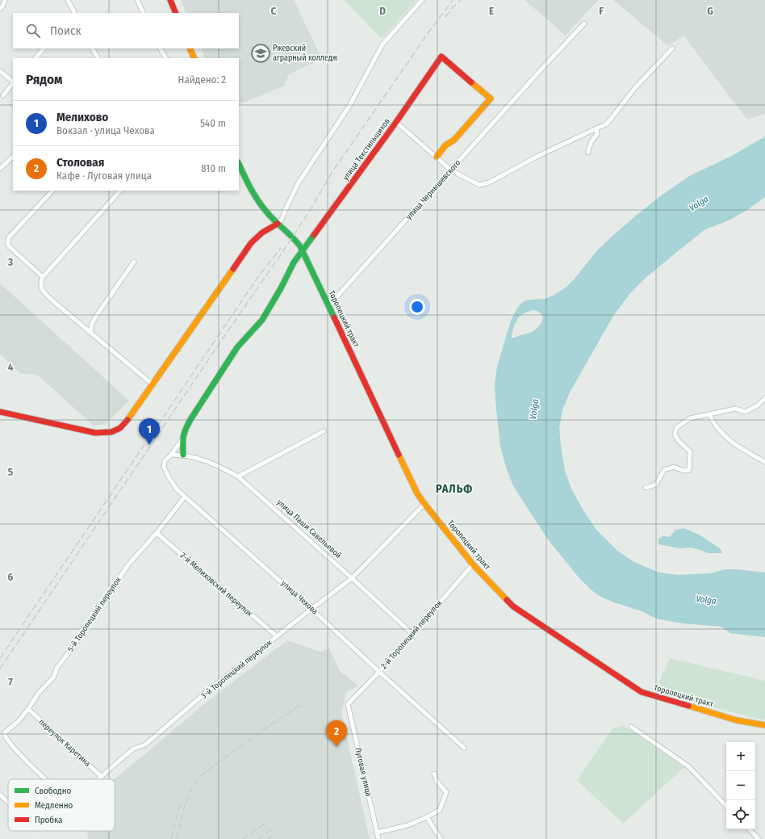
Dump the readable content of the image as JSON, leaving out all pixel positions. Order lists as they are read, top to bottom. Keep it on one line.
{"streets":{"street":["улица Текстильщиков","улица Чернышевского","Торопецкий тракт","улица Паши Савельевой","2-й Мелиховский переулок","улица Чехова","5-й Торопецкий переулок","2-й Торопецкий переулок","3-й Торопецкий переулок","переулок Каретина","Луговая улица"]},"crossings":[["улица Текстильщиков","Торопецкий тракт"],["улица Чернышевского","Торопецкий тракт"],["Торопецкий тракт","2-й Торопецкий переулок"],["Торопецкий тракт","3-й Торопецкий переулок"],["улица Паши Савельевой","улица Чехова"],["улица Паши Савельевой","2-й Торопецкий переулок"],["улица Паши Савельевой","3-й Торопецкий переулок"],["2-й Мелиховский переулок","5-й Торопецкий переулок"],["2-й Мелиховский переулок","3-й Торопецкий переулок"],["улица Чехова","5-й Торопецкий переулок"],["улица Чехова","2-й Торопецкий переулок"],["улица Чехова","3-й Торопецкий переулок"],["5-й Торопецкий переулок","переулок Каретина"],["2-й Торопецкий переулок","Луговая улица"],["3-й Торопецкий переулок","переулок Каретина"]],"districts":["РАЛЬФ"],"water":["Volga"],"places":{"school or university":["Ржевский аграрный колледж"]},"legend":["Свободно","Медленно","Пробка"],"page":{"search":"Поиск","heading":["Рядом","Найдено: 2"],"list":[{"mark":"1","name":"Мелихово","note":"Вокзал · улица Чехова","value":"540 m"},{"mark":"2","name":"Столовая","note":"Кафе · Луговая улица","value":"810 m"}],"pins":["1","2"],"map_buttons":["+","−"]},"grid":{"columns":["C","D","E","F","G"],"rows":["3","4","5","6","7"]}}
